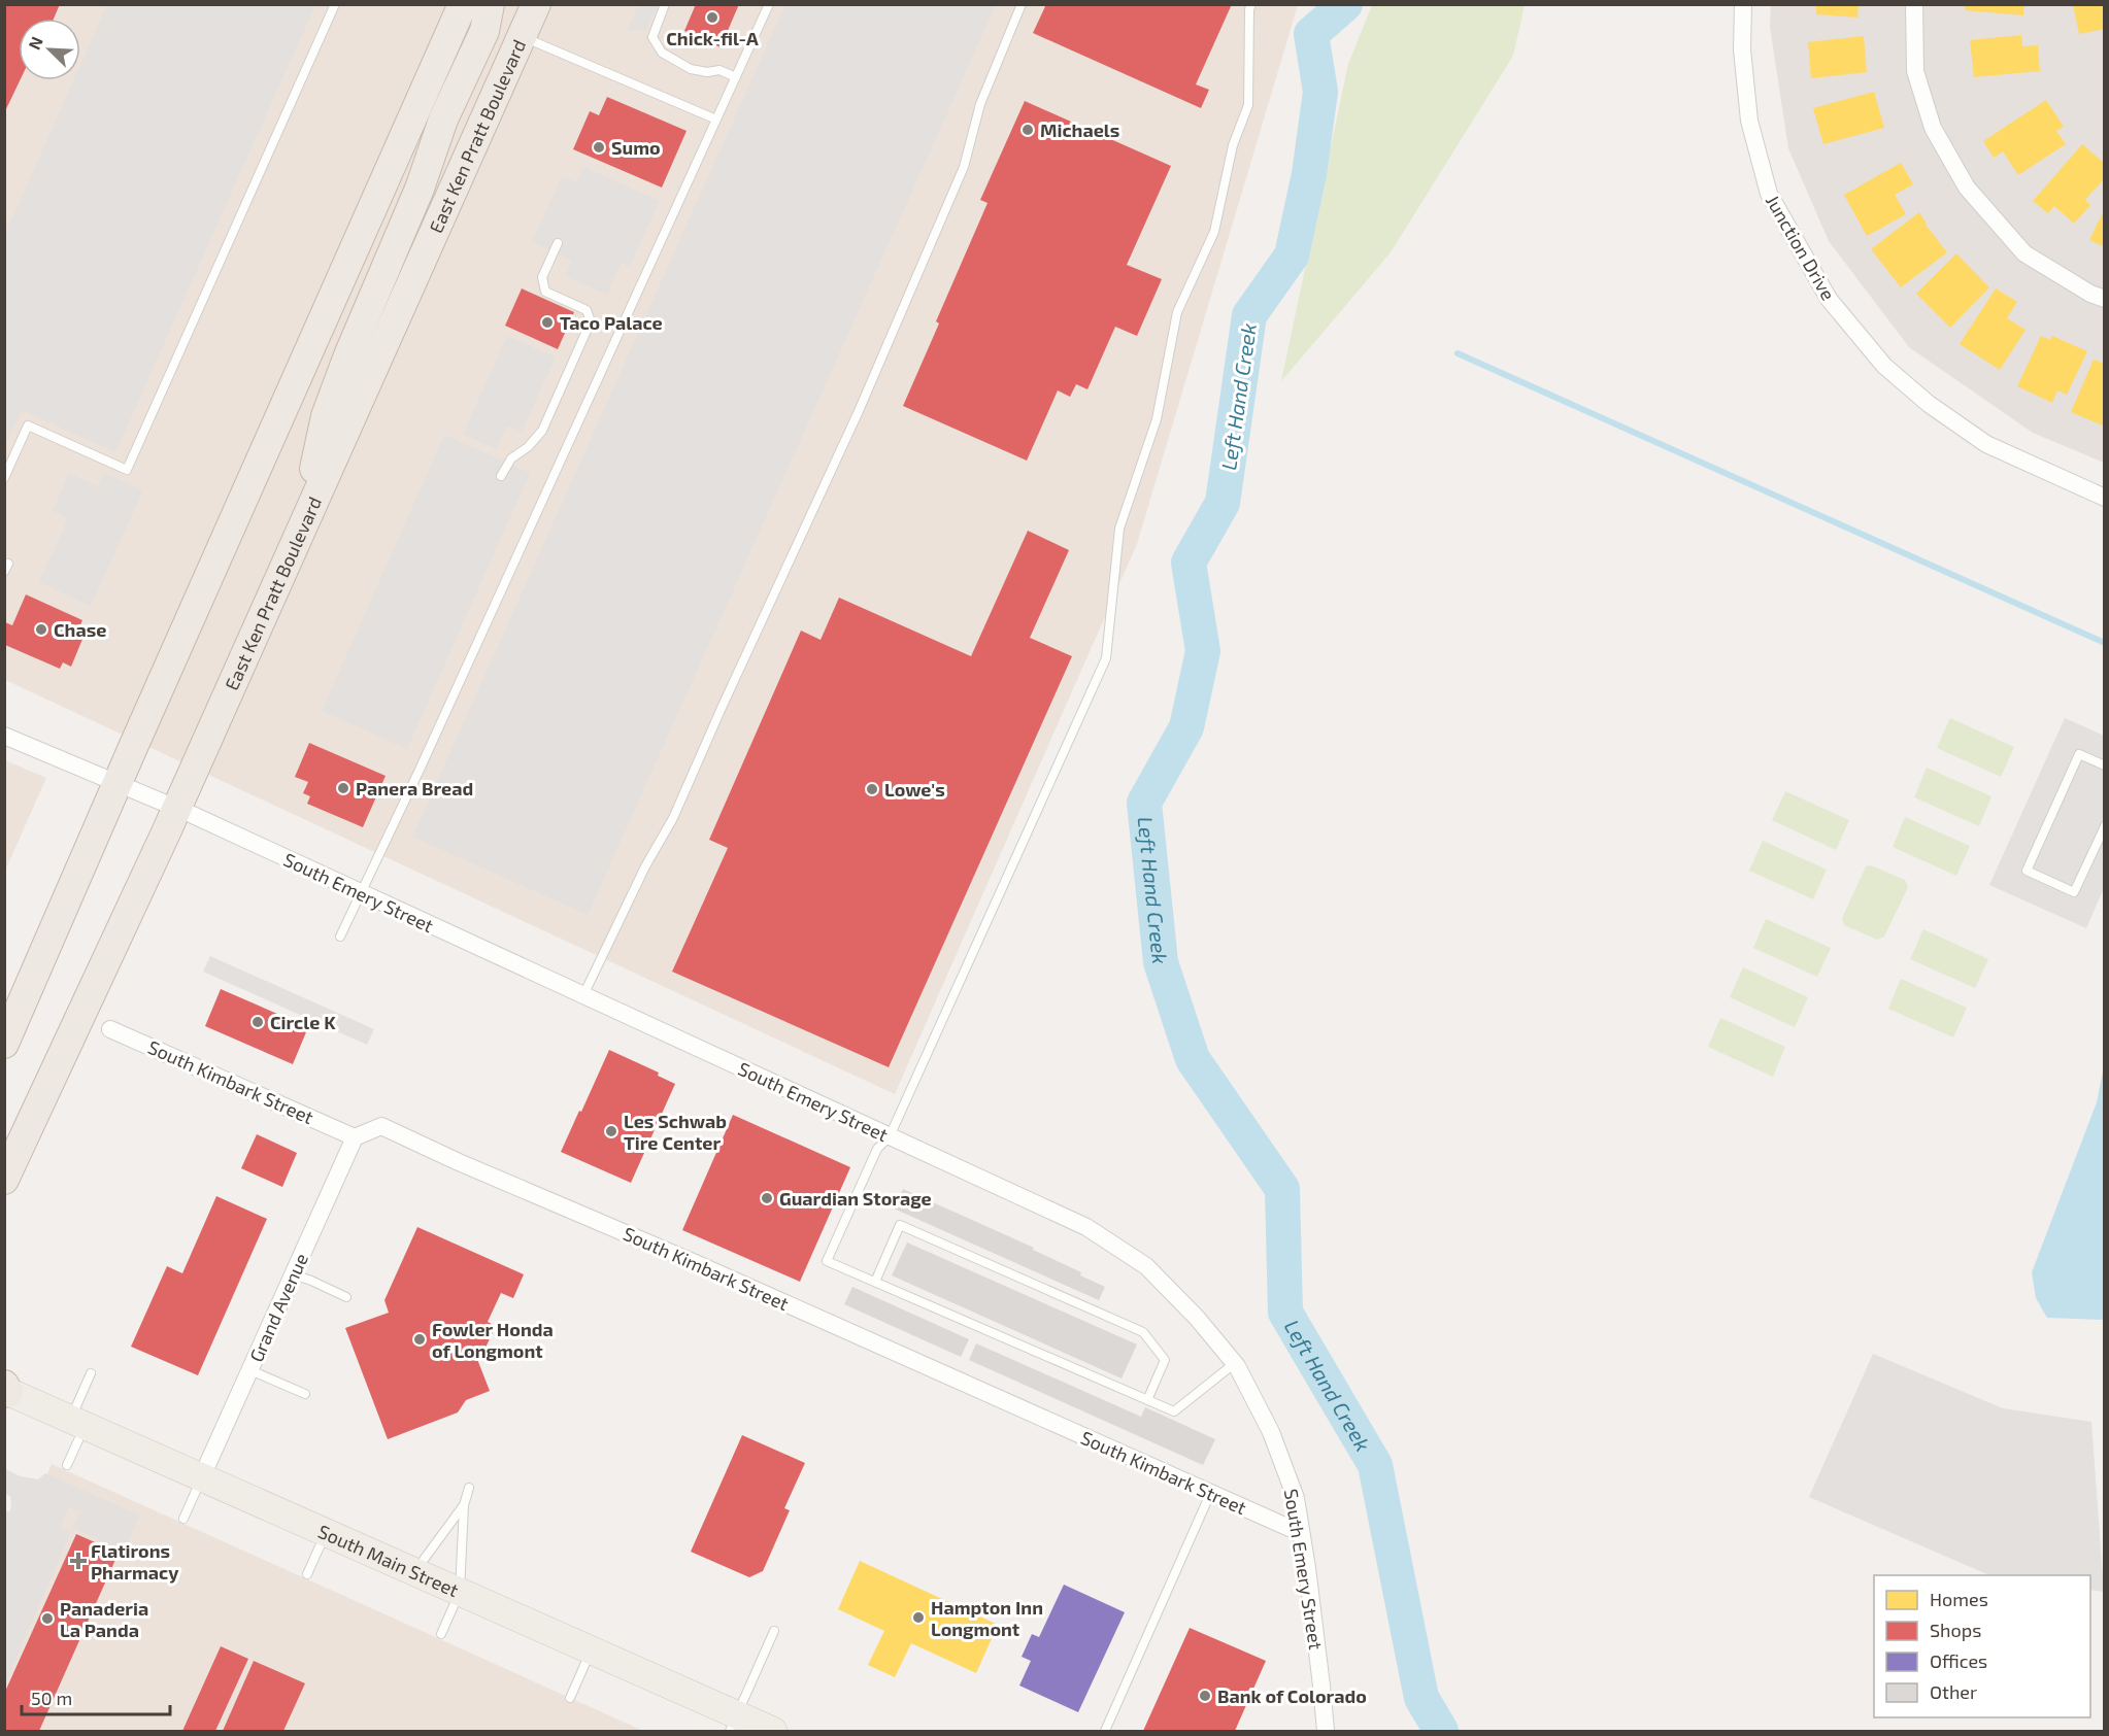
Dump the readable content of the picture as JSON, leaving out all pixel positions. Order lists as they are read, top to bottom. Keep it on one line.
{"streets":{"highway":["East Ken Pratt Boulevard"],"main road":["South Main Street"],"street":["Junction Drive","South Emery Street","South Kimbark Street","Grand Avenue"]},"crossings":[["East Ken Pratt Boulevard","South Emery Street"],["South Emery Street","South Kimbark Street"],["South Kimbark Street","Grand Avenue"],["Grand Avenue","South Main Street"]],"water":["Left Hand Creek"],"places":{"other":["Chick-fil-A","Michaels","Sumo","Taco Palace","Chase","Panera Bread","Lowe's","Circle K","Les Schwab Tire Center","Guardian Storage","Fowler Honda of Longmont","Hampton Inn Longmont","Panaderia La Panda","Bank of Colorado"],"health":["Flatirons Pharmacy"]},"legend":["Homes","Shops","Offices","Other"],"scale_bar":"50 m","north":"top left"}
